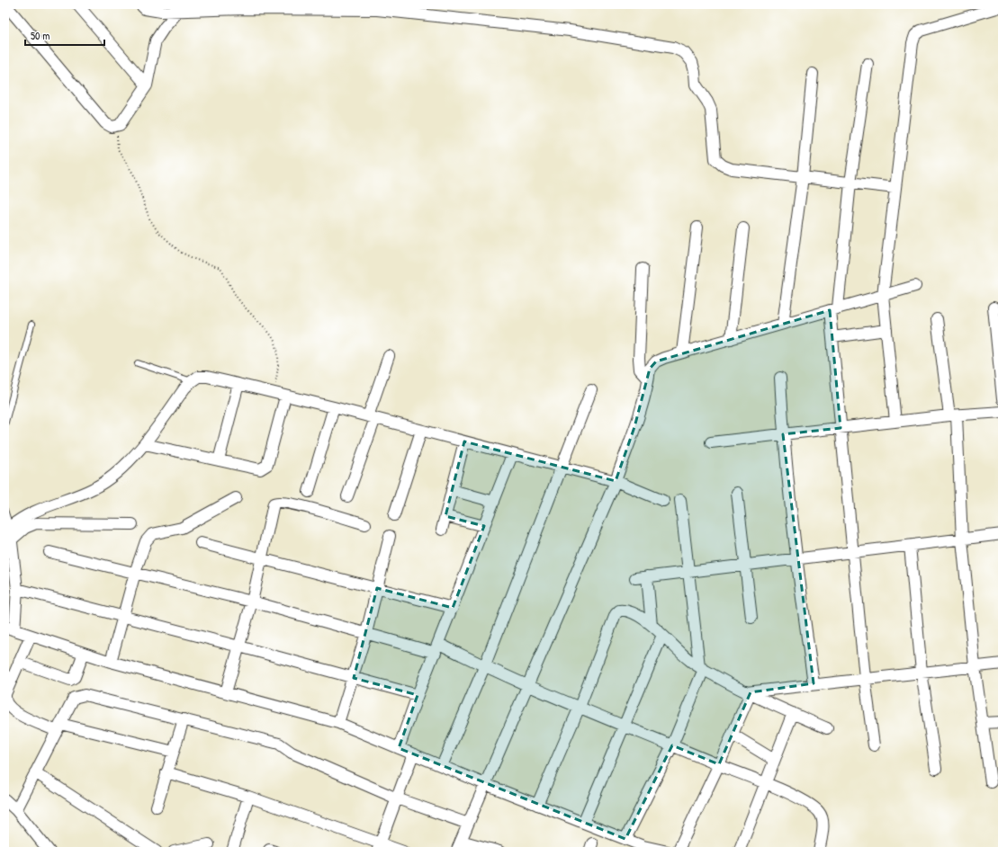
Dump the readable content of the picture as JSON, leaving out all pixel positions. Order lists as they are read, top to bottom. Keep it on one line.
{"scale_bar":"50 m"}
